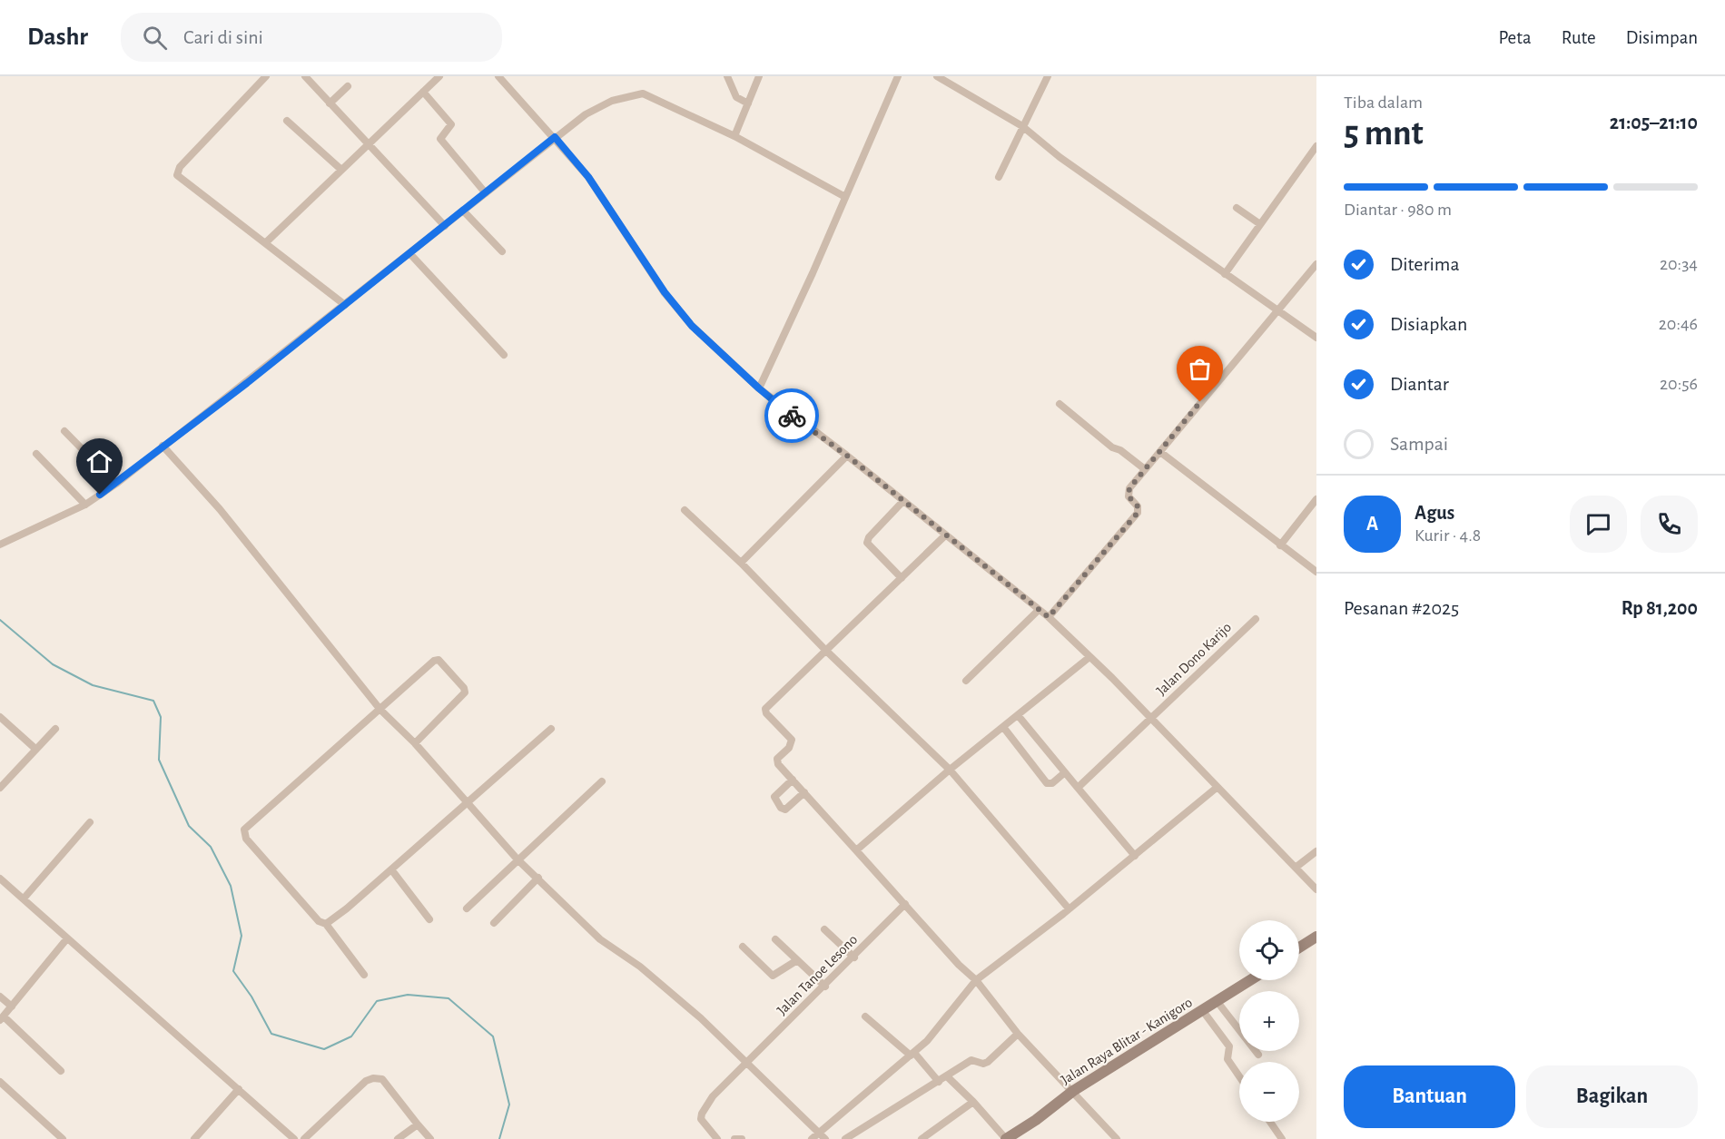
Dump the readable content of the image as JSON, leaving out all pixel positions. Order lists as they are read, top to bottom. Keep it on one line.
{"streets":{"main road":["Jalan Raya Blitar - Kanigoro"],"street":["Jalan Dono Karijo","Jalan Tanoe Lesono"]},"page":{"header":"Dashr","search":"Cari di sini","nav":["Peta","Rute","Disimpan"],"heading":["5 mnt","Tiba dalam","21:05–21:10"],"panel":["Agus","Kurir · 4.8","Pesanan #2025","Rp 81,200"],"bar":"Diantar · 980 m","list":[["Diterima","20:34"],["Disiapkan","20:46"],["Diantar","20:56"],"Sampai"],"round":"A","map_buttons":["+","−"],"buttons":["Bantuan","Bagikan"]}}
